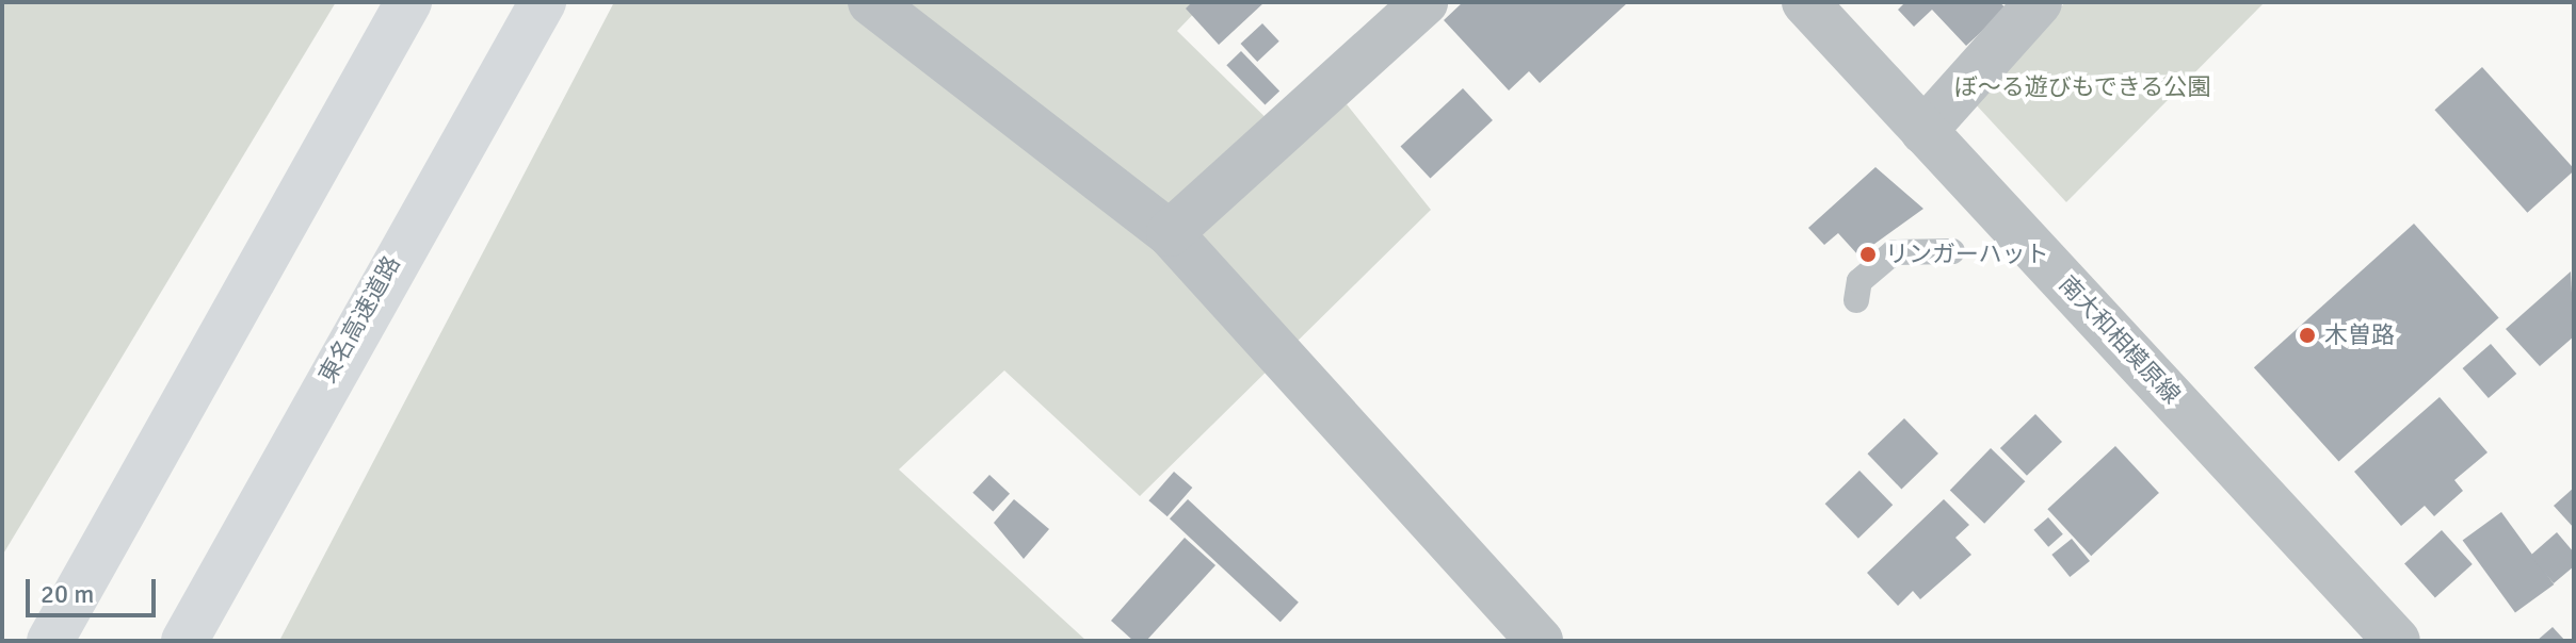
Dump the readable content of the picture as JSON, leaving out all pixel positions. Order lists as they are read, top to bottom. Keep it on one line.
{"streets":{"highway":["東名高速道路"],"street":["南大和相模原線"]},"parks":["ぼ～る遊びもできる公園"],"places":["リンガーハット","木曽路"],"scale_bar":"20 m"}
